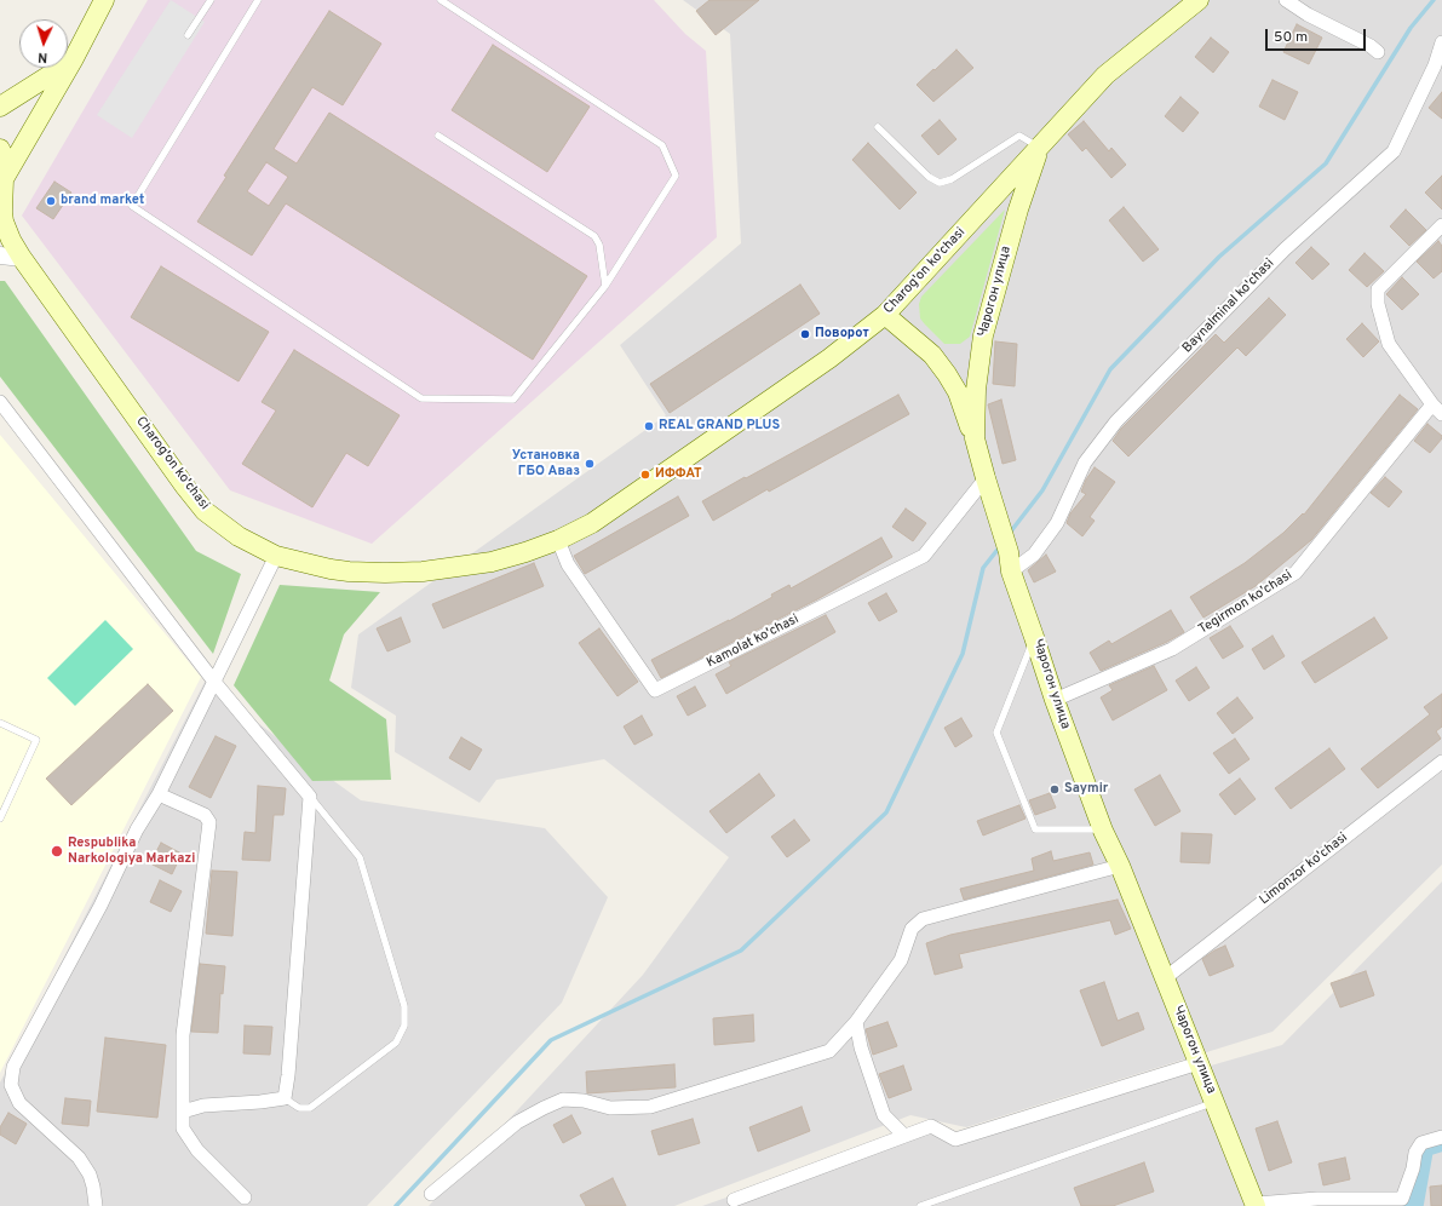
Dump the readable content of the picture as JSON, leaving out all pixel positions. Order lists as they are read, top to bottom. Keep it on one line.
{"streets":{"main road":["Charog'on ko'chasi","Чарогон улица"],"street":["Baynalminal ko'chasi","Tegirmon ko'chasi","Kamolat ko'chasi","Limonzor ko'chasi"]},"crossings":[["Charog'on ko'chasi","Чарогон улица"],["Charog'on ko'chasi","Kamolat ko'chasi"],["Чарогон улица","Baynalminal ko'chasi"],["Чарогон улица","Tegirmon ko'chasi"],["Чарогон улица","Kamolat ko'chasi"],["Чарогон улица","Limonzor ko'chasi"]],"places":["brand market","Поворот","REAL GRAND PLUS","Установка ГБО Аваз","ИФФАТ","Saymir","Respublika Narkologiya Markazi"],"scale_bar":"50 m","north":"bottom"}
